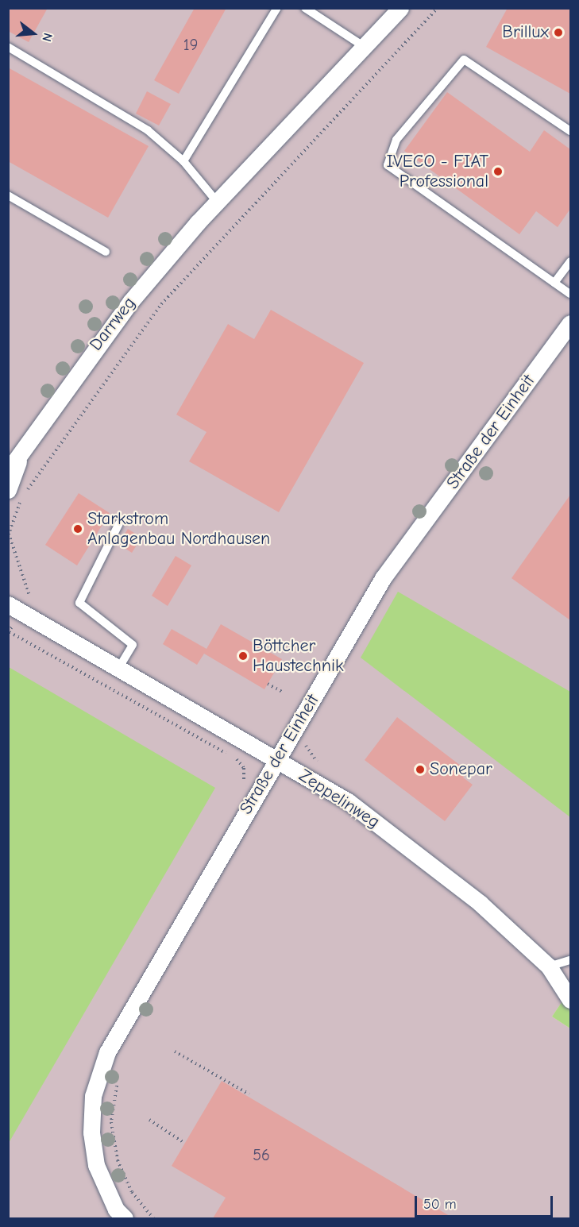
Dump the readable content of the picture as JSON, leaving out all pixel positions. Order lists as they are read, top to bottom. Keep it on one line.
{"streets":{"street":["Darrweg","Straße der Einheit","Zeppelinweg"]},"crossings":[["Straße der Einheit","Zeppelinweg"]],"places":["Brillux","IVECO - FIAT Professional","Starkstrom Anlagenbau Nordhausen","Böttcher Haustechnik","Sonepar"],"house_numbers":["19","56"],"scale_bar":"50 m","north":"right"}
